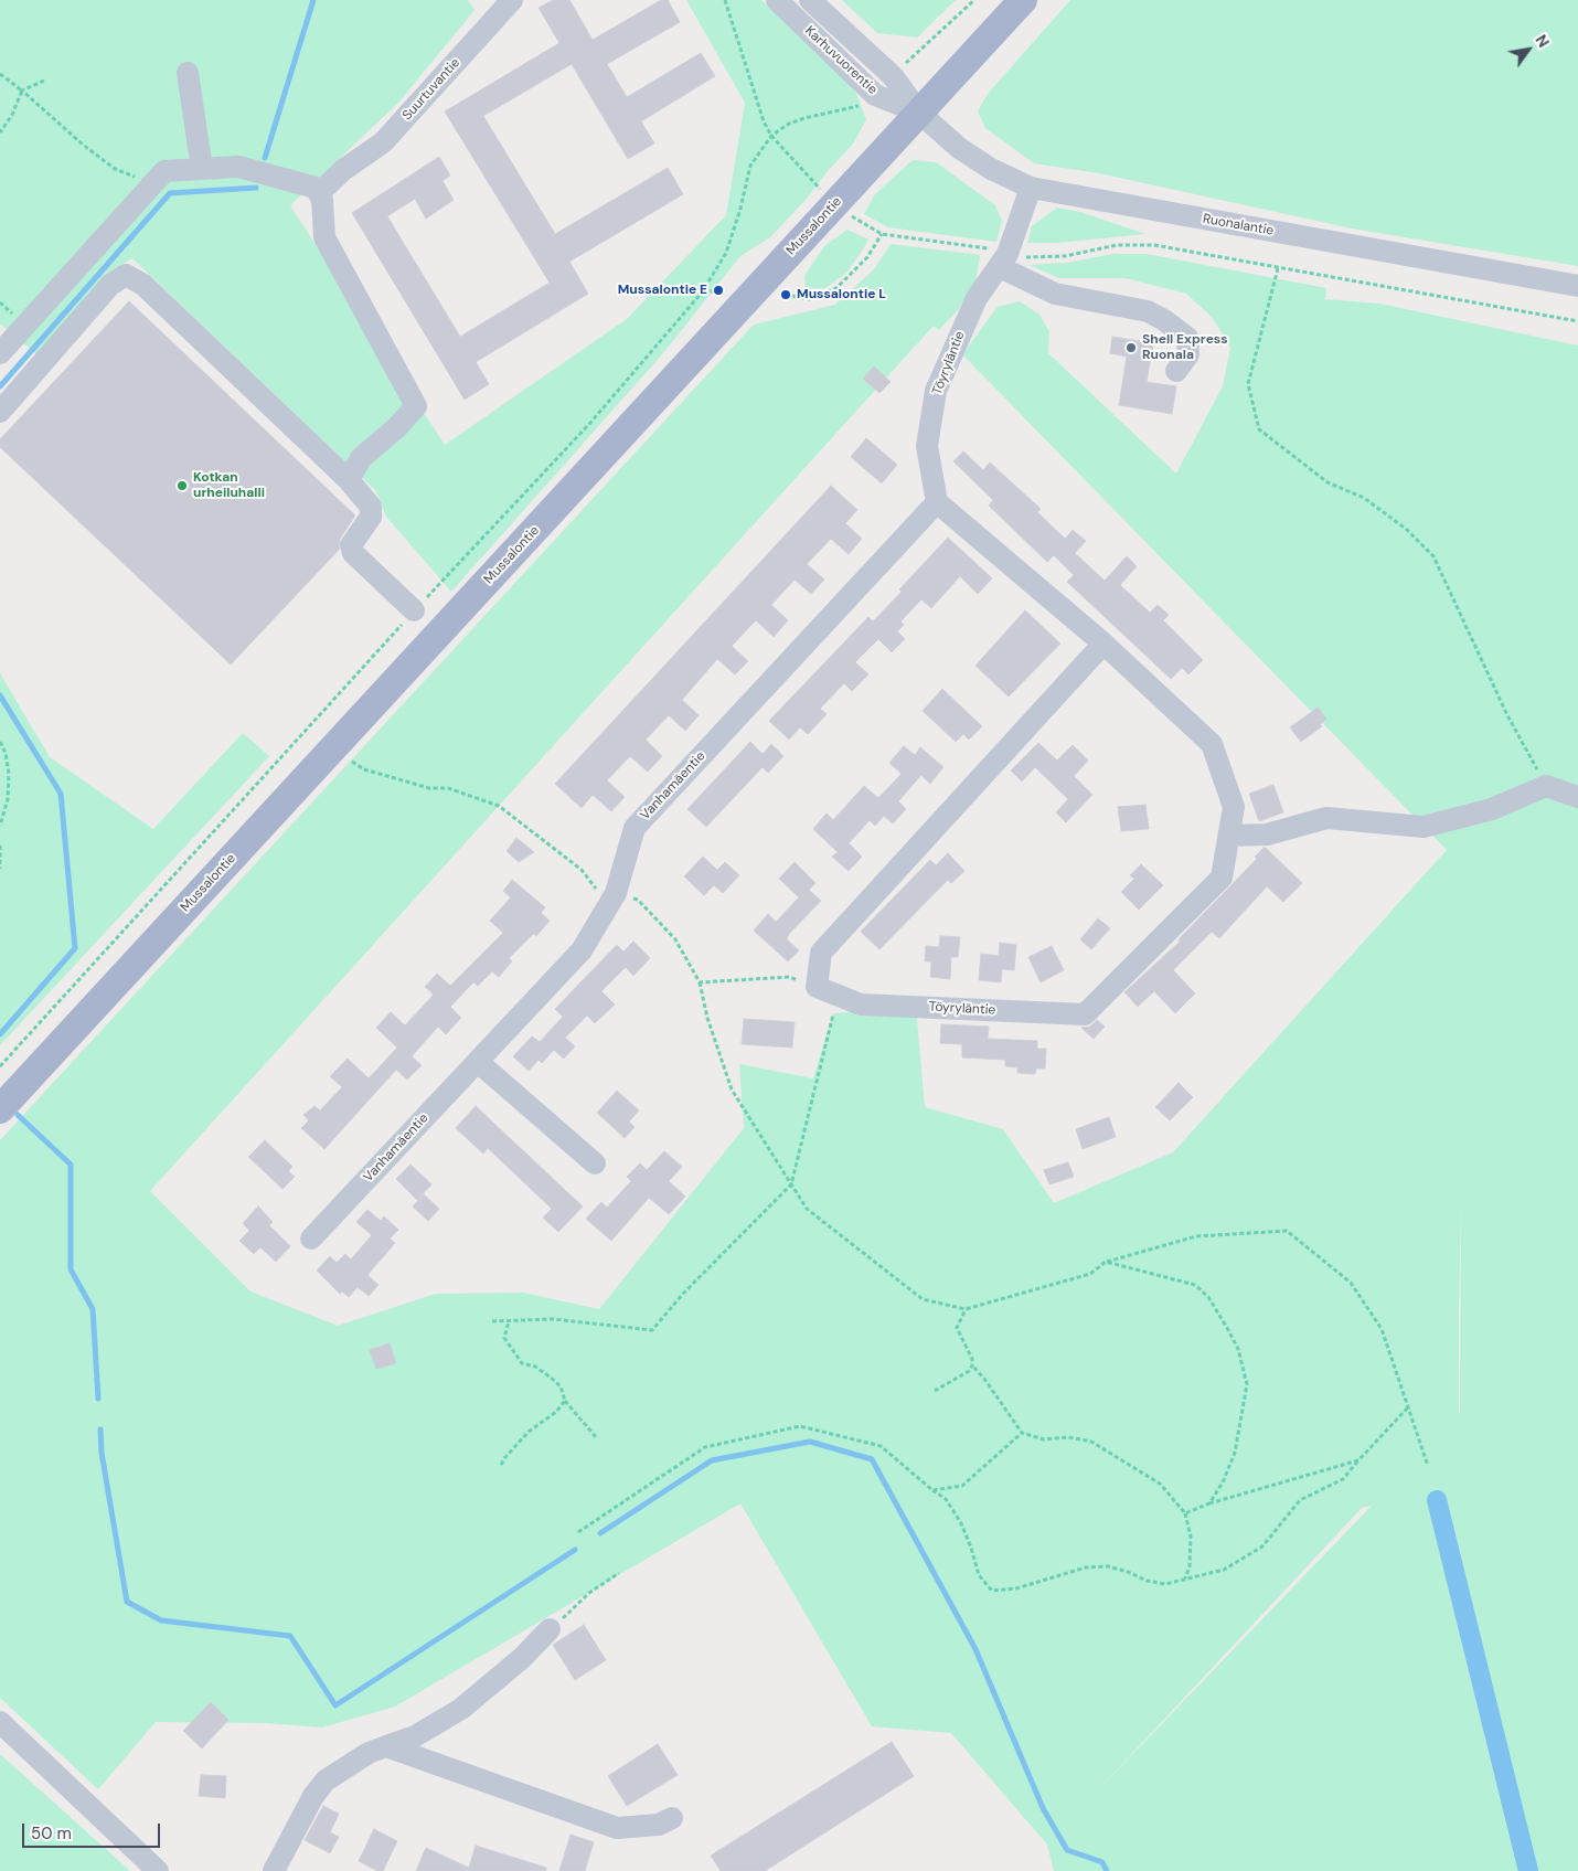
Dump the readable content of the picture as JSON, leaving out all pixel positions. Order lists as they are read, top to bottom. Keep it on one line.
{"streets":{"main road":["Mussalontie"],"street":["Karhuvuorentie","Suurtuvantie","Ruonalantie","Töyryläntie","Vanhamäentie"]},"crossings":[["Karhuvuorentie","Ruonalantie"],["Karhuvuorentie","Mussalontie"],["Ruonalantie","Mussalontie"],["Ruonalantie","Töyryläntie"],["Töyryläntie","Vanhamäentie"]],"places":["Mussalontie E","Mussalontie L","Shell Express Ruonala","Kotkan urheiluhalli"],"scale_bar":"50 m","north":"top right"}
